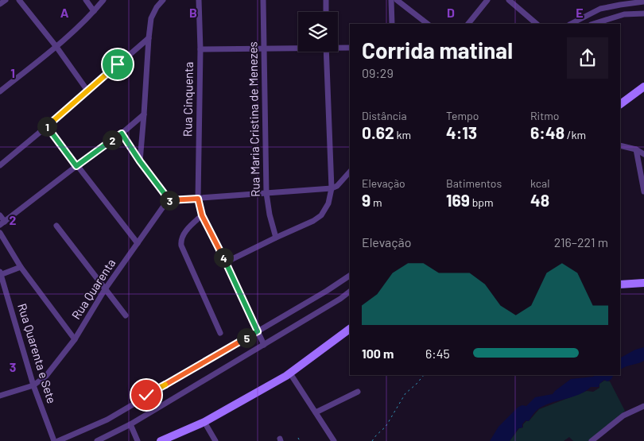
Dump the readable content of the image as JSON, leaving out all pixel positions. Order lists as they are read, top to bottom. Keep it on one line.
{"streets":{"street":["Rua Cinquenta","Rua Maria Cristina de Menezes","Rua Quarenta","Rua Quarenta e Sete"]},"crossings":[["Rua Quarenta","Rua Quarenta e Sete"]],"page":{"heading":["Corrida matinal","09:29"],"stats":[["Distância","0.62 km"],["Tempo","4:13"],["Ritmo","6:48 /km"],["Elevação","9 m"],["Batimentos","169 bpm"],["kcal","48"]],"pins":["1","2","3","4","5"],"chart":["Elevação","216–221 m"],"list":[{"name":"100 m","note":"6:45"}]},"grid":{"columns":["A","B","D","E"],"rows":["1","2","3"]}}
